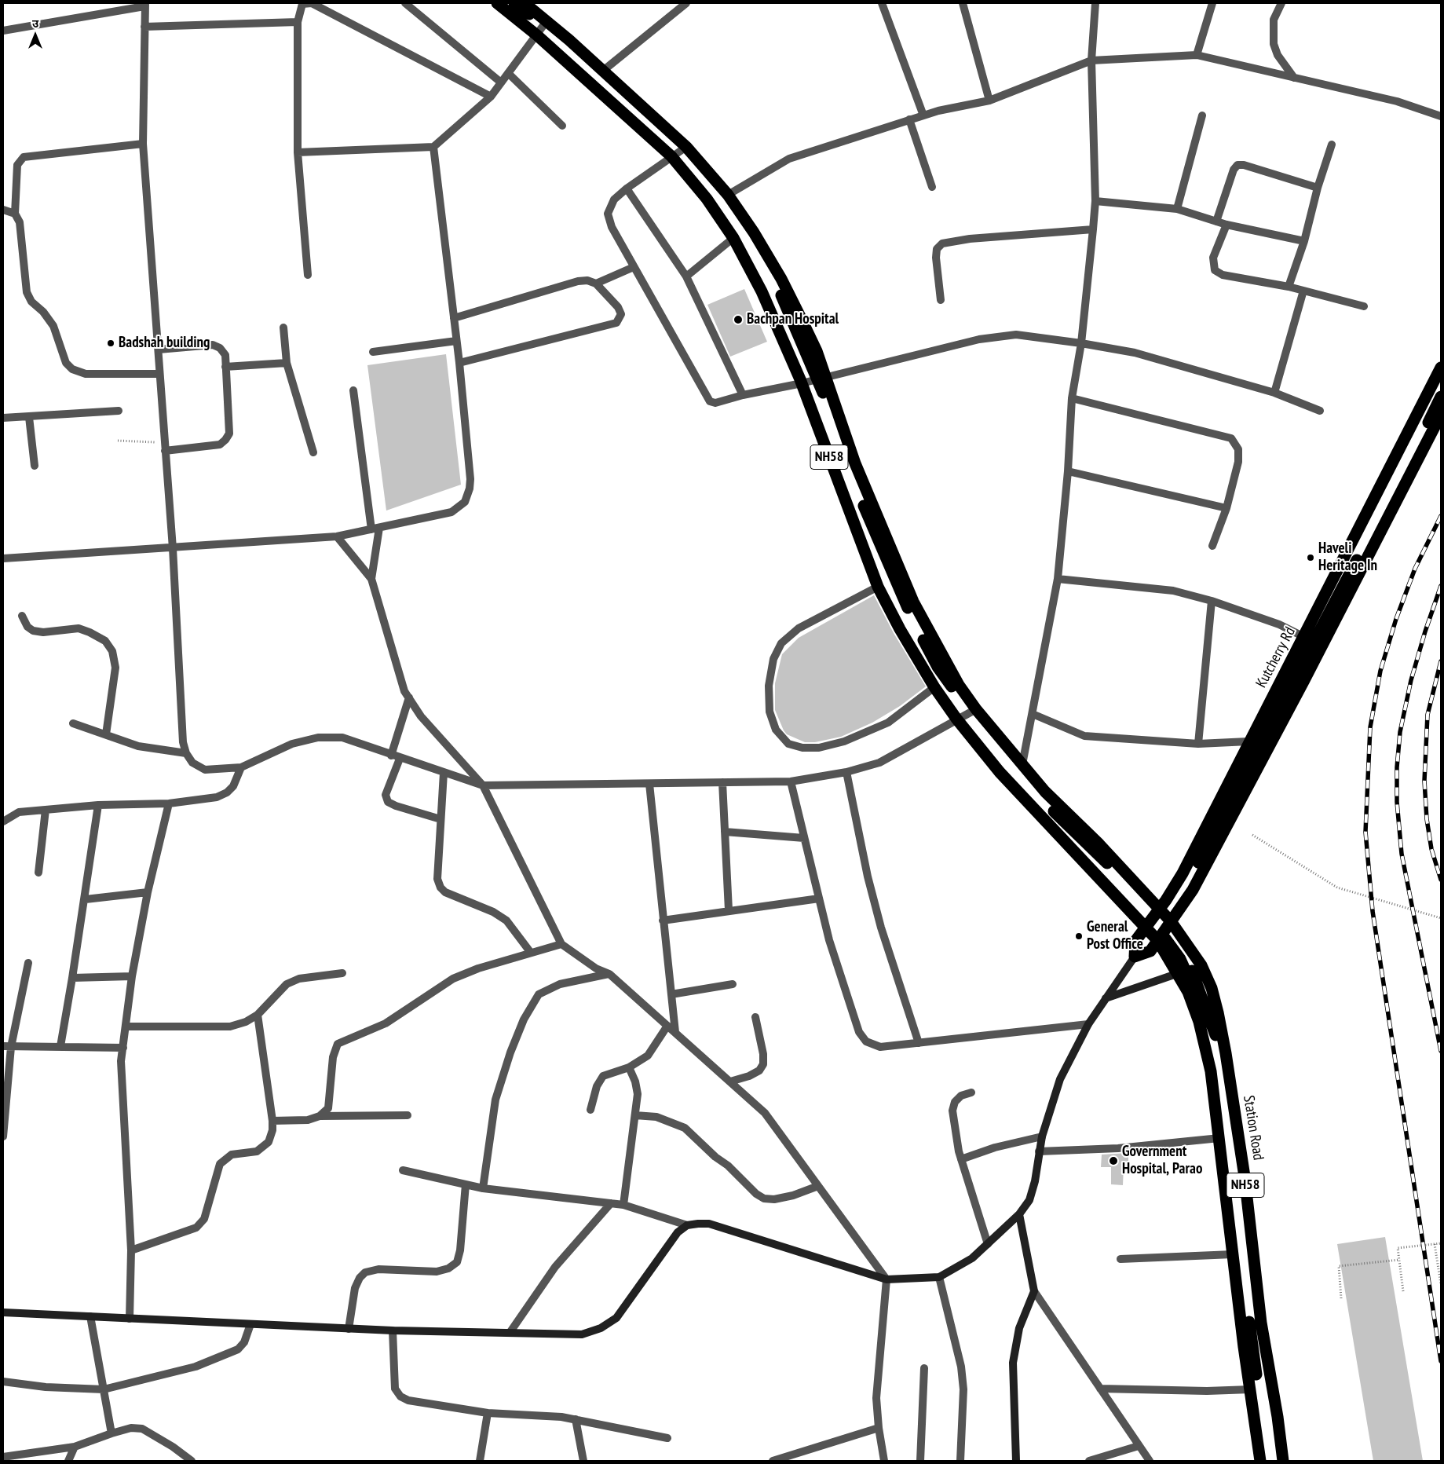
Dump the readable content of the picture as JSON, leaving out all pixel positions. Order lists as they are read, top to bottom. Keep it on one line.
{"streets":{"highway":["NH58","Kutcherry Rd","Station Road"]},"crossings":[["NH58","Kutcherry Rd"],["NH58","Station Road"],["Kutcherry Rd","Station Road"]],"places":["Bachpan Hospital","Badshah building","Haveli Heritage In","General Post Office","Government Hospital, Parao"],"north":"top"}
